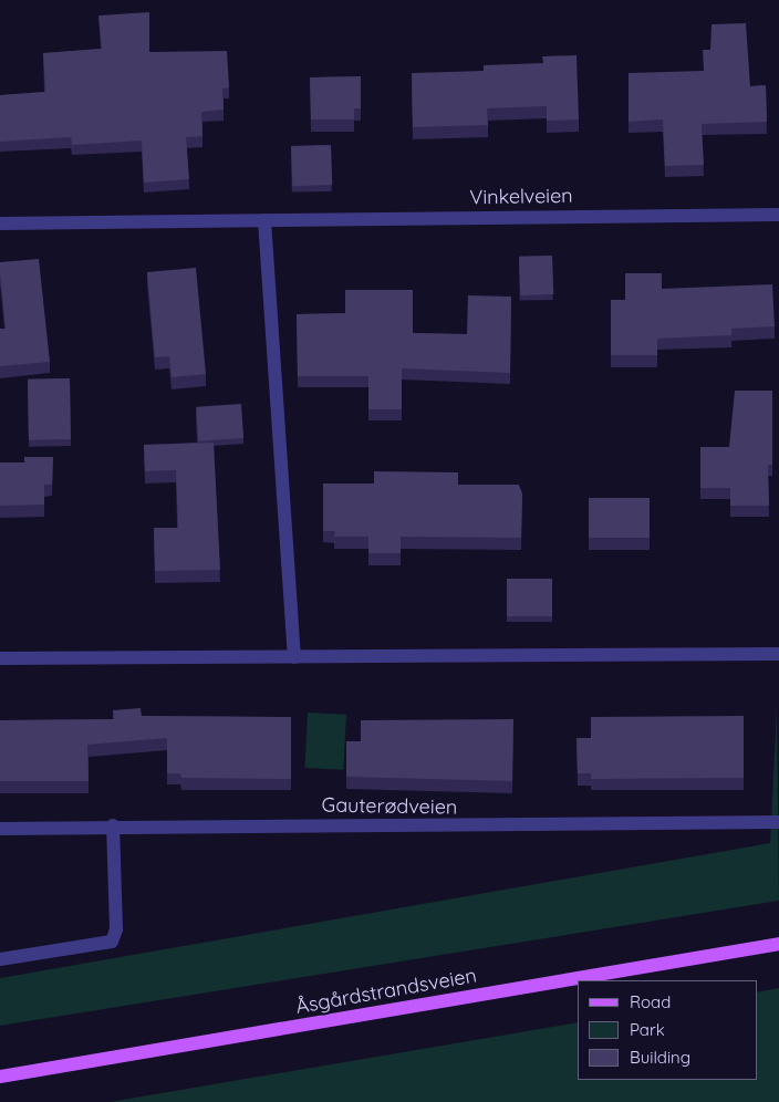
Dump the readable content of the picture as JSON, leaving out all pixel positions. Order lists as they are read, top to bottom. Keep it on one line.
{"streets":{"main road":["Åsgårdstrandsveien"],"street":["Vinkelveien","Gauterødveien"]},"legend":["Road","Park","Building"]}
